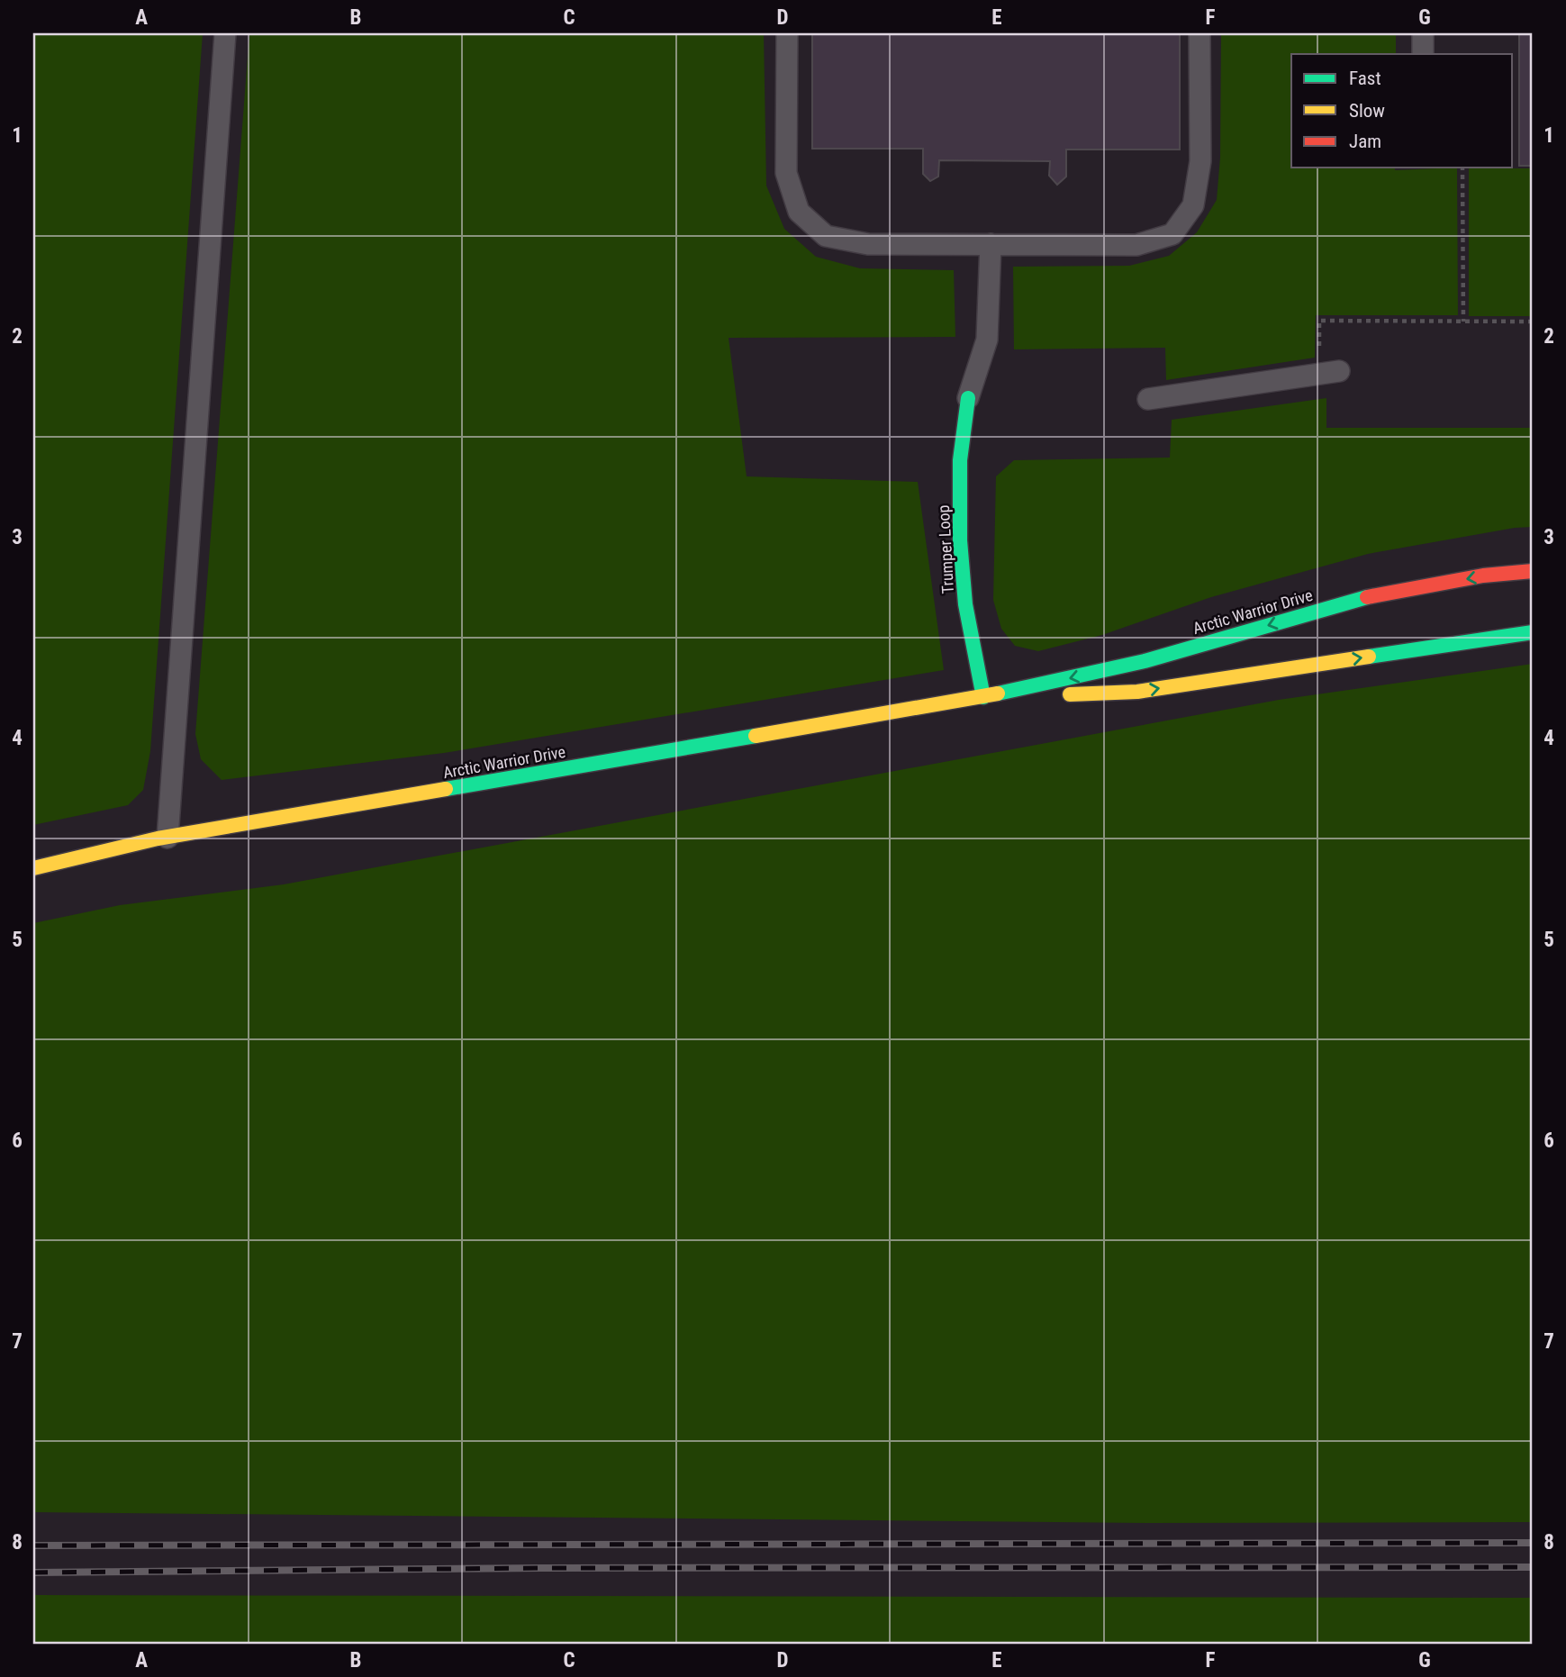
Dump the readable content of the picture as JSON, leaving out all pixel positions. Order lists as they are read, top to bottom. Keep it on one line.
{"streets":{"main road":["Trumper Loop","Arctic Warrior Drive"]},"crossings":[["Trumper Loop","Arctic Warrior Drive"]],"legend":["Fast","Slow","Jam"],"grid":{"columns":["A","B","C","D","E","F","G"],"rows":["1","2","3","4","5","6","7","8"]}}
